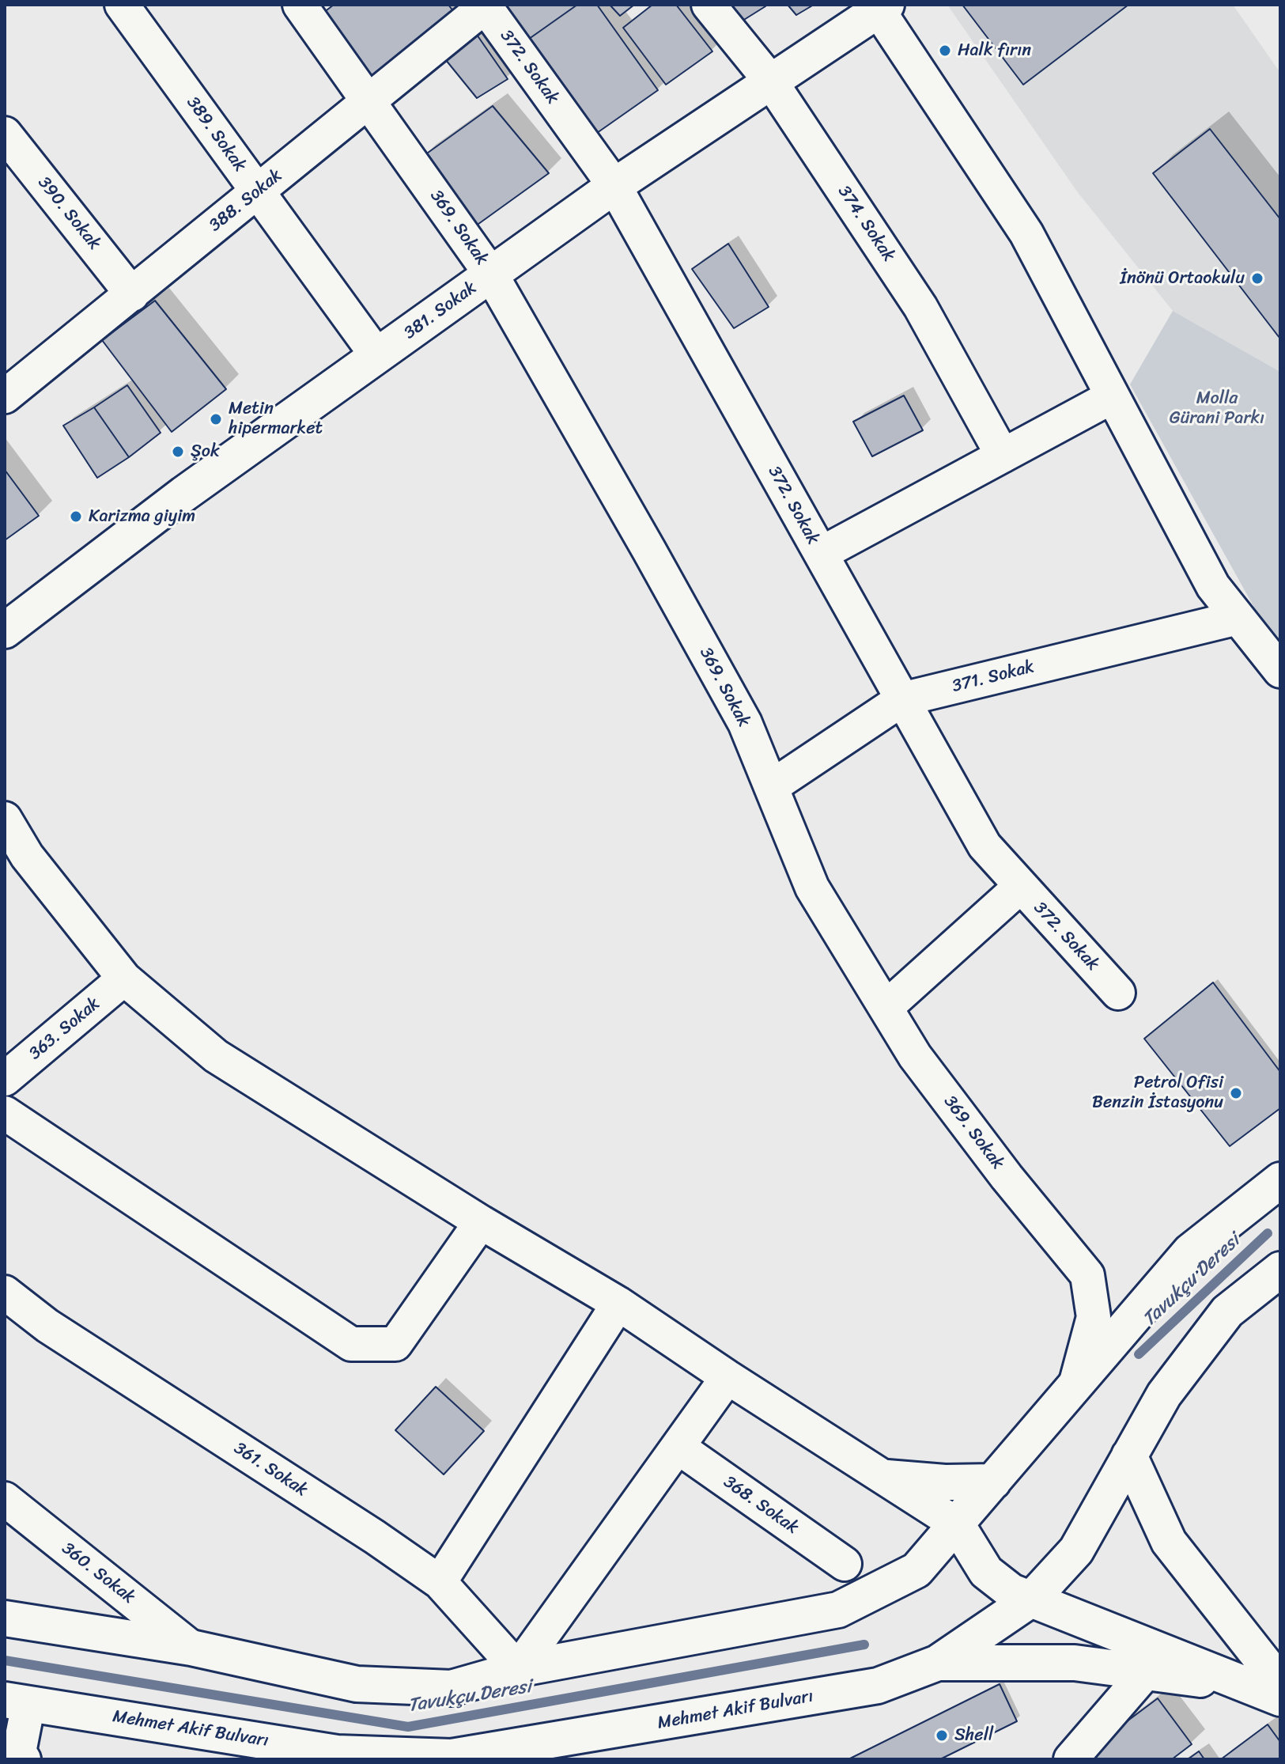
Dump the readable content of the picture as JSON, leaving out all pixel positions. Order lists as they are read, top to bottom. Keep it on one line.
{"streets":{"main road":["381. Sokak","Mehmet Akif Bulvarı"],"street":["372. Sokak","389. Sokak","388. Sokak","390. Sokak","374. Sokak","369. Sokak","371. Sokak","363. Sokak","361. Sokak","368. Sokak","360. Sokak"]},"crossings":[["372. Sokak","388. Sokak"],["372. Sokak","381. Sokak"],["372. Sokak","371. Sokak"],["389. Sokak","388. Sokak"],["389. Sokak","381. Sokak"],["388. Sokak","390. Sokak"],["388. Sokak","369. Sokak"],["374. Sokak","381. Sokak"],["369. Sokak","381. Sokak"],["369. Sokak","371. Sokak"]],"water":["Tavukçu Deresi"],"parks":["Molla Gürani Parkı"],"places":["Halk fırın","İnönü Ortaokulu","Metin hipermarket","Şok","Karizma giyim","Petrol Ofisi Benzin İstasyonu","Shell"]}
